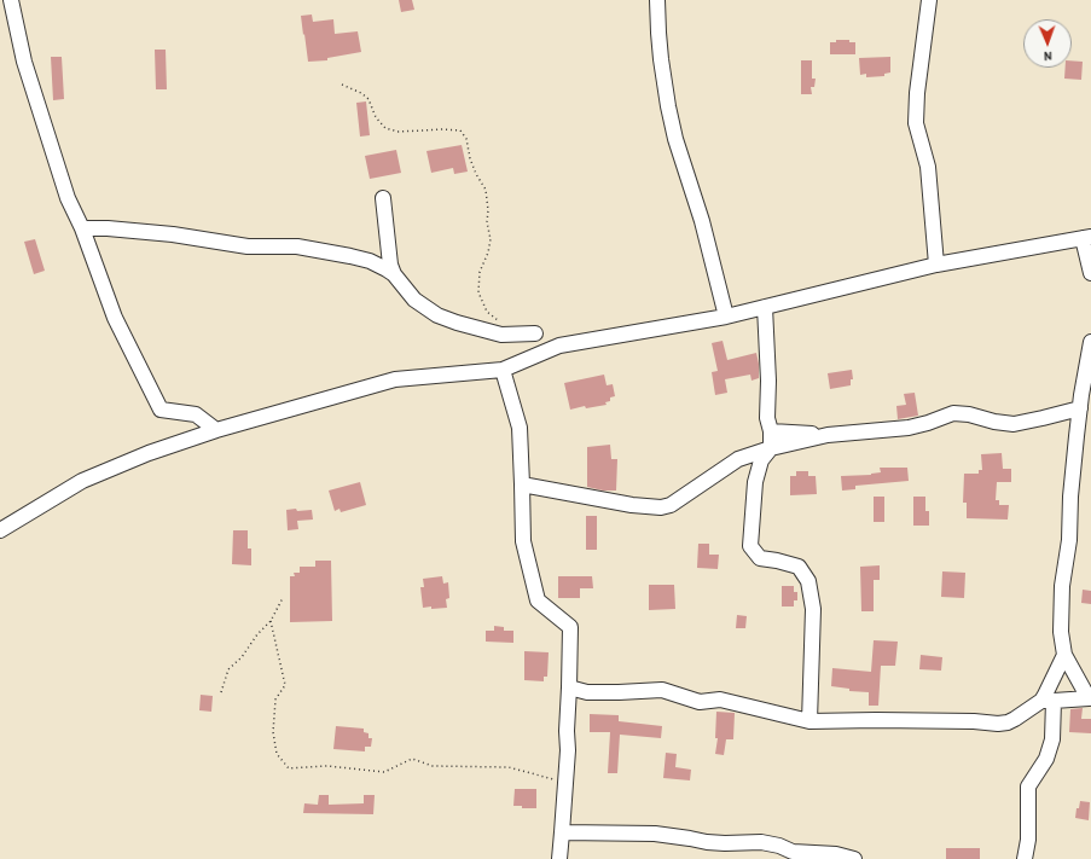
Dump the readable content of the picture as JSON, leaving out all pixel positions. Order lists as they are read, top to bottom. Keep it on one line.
{"north":"bottom"}
